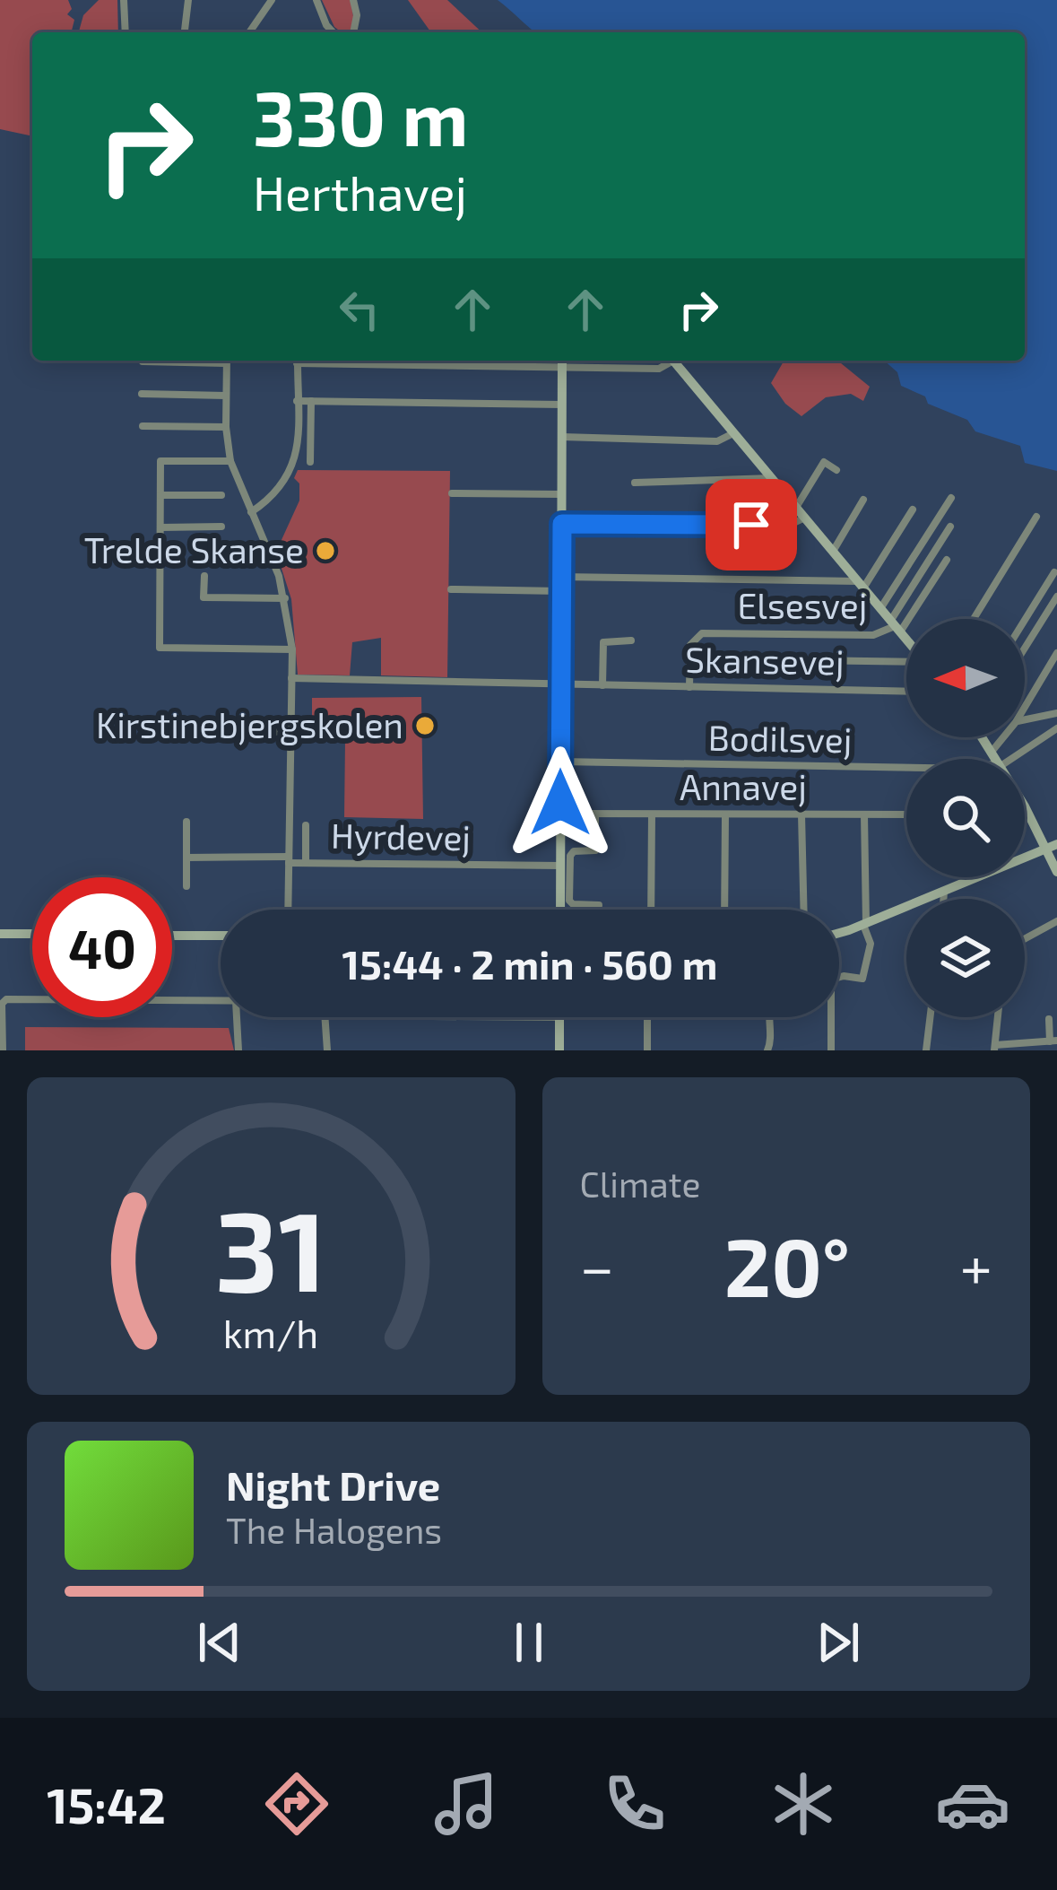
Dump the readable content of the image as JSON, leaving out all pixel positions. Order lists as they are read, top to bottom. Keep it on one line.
{"streets":{"street":["Elsesvej","Skansevej","Bodilsvej","Annavej","Hyrdevej"]},"crossings":[["Elsesvej","Skansevej"]],"places":["Trelde Skanse","Kirstinebjergskolen"],"north":"left","page":{"turn":["330 m","Herthavej"],"limit":"40","trip":"15:44 · 2 min · 560 m","tile":"Climate","heat":["−","20°","+"],"song":["Night Drive","The Halogens"],"tabs":"15:42","gauge":["31","km/h"]}}
